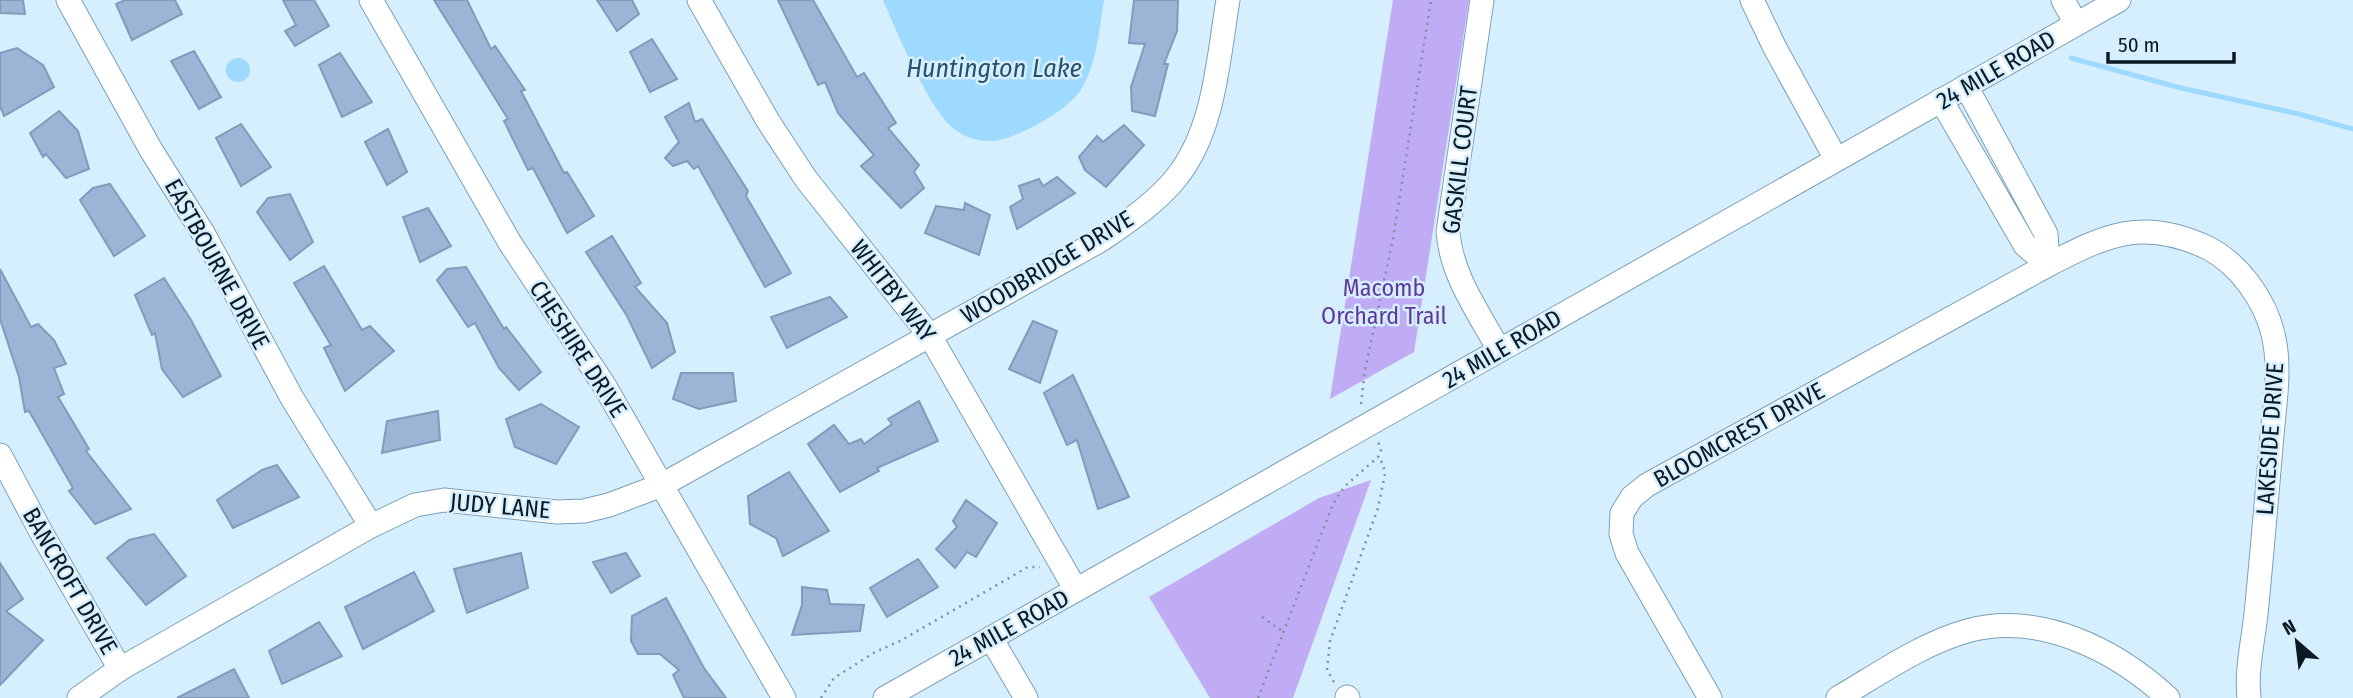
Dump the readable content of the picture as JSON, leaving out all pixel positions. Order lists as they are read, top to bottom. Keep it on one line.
{"streets":{"street":["24 MILE ROAD","GASKILL COURT","EASTBOURNE DRIVE","WOODBRIDGE DRIVE","WHITBY WAY","CHESHIRE DRIVE","BLOOMCREST DRIVE","LAKESIDE DRIVE","JUDY LANE","BANCROFT DRIVE"]},"crossings":[["24 MILE ROAD","GASKILL COURT"],["24 MILE ROAD","WHITBY WAY"],["EASTBOURNE DRIVE","JUDY LANE"],["WOODBRIDGE DRIVE","WHITBY WAY"],["WOODBRIDGE DRIVE","JUDY LANE"],["WHITBY WAY","JUDY LANE"],["CHESHIRE DRIVE","JUDY LANE"],["BLOOMCREST DRIVE","LAKESIDE DRIVE"],["JUDY LANE","BANCROFT DRIVE"]],"water":["Huntington Lake"],"parks":["Macomb Orchard Trail"],"scale_bar":"50 m","north":"top left"}
